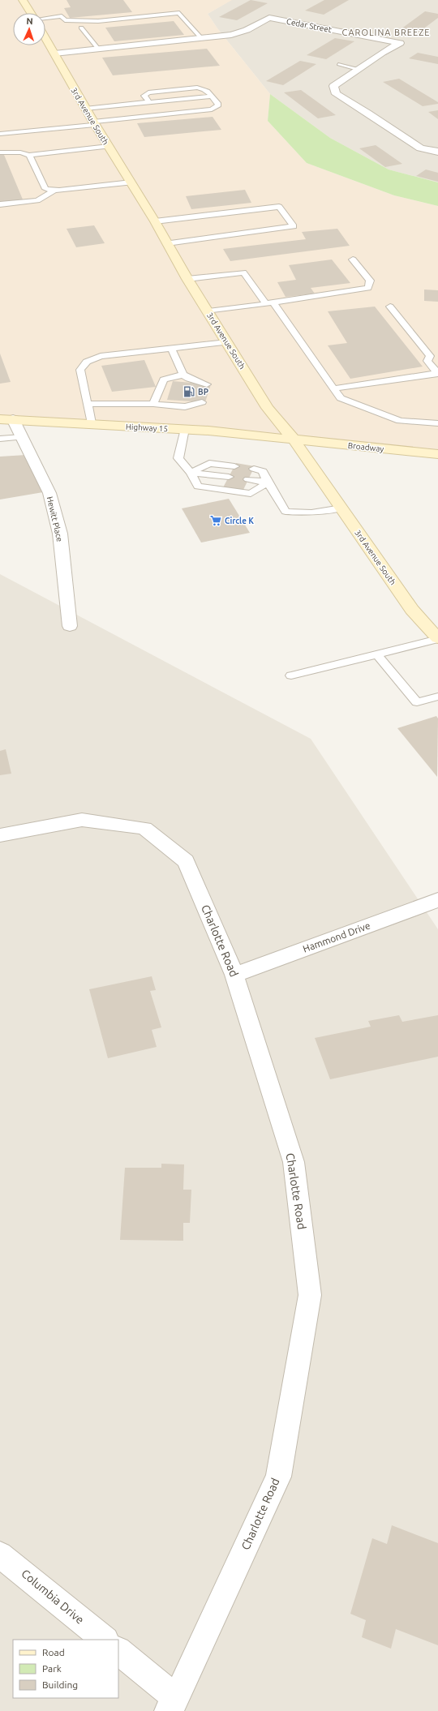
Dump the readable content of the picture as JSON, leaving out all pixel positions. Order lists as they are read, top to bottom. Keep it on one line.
{"streets":{"main road":["3rd Avenue South","Highway 15","Broadway"],"street":["Cedar Street","Hewitt Place","Hammond Drive","Charlotte Road","Columbia Drive"]},"crossings":[["Cedar Street","3rd Avenue South"],["3rd Avenue South","Highway 15"],["3rd Avenue South","Broadway"],["Highway 15","Broadway"],["Highway 15","Hewitt Place"],["Hammond Drive","Charlotte Road"]],"districts":["CAROLINA BREEZE"],"places":{"fuel station":["BP"],"supermarket":["Circle K"]},"legend":["Road","Park","Building"],"north":"top"}
